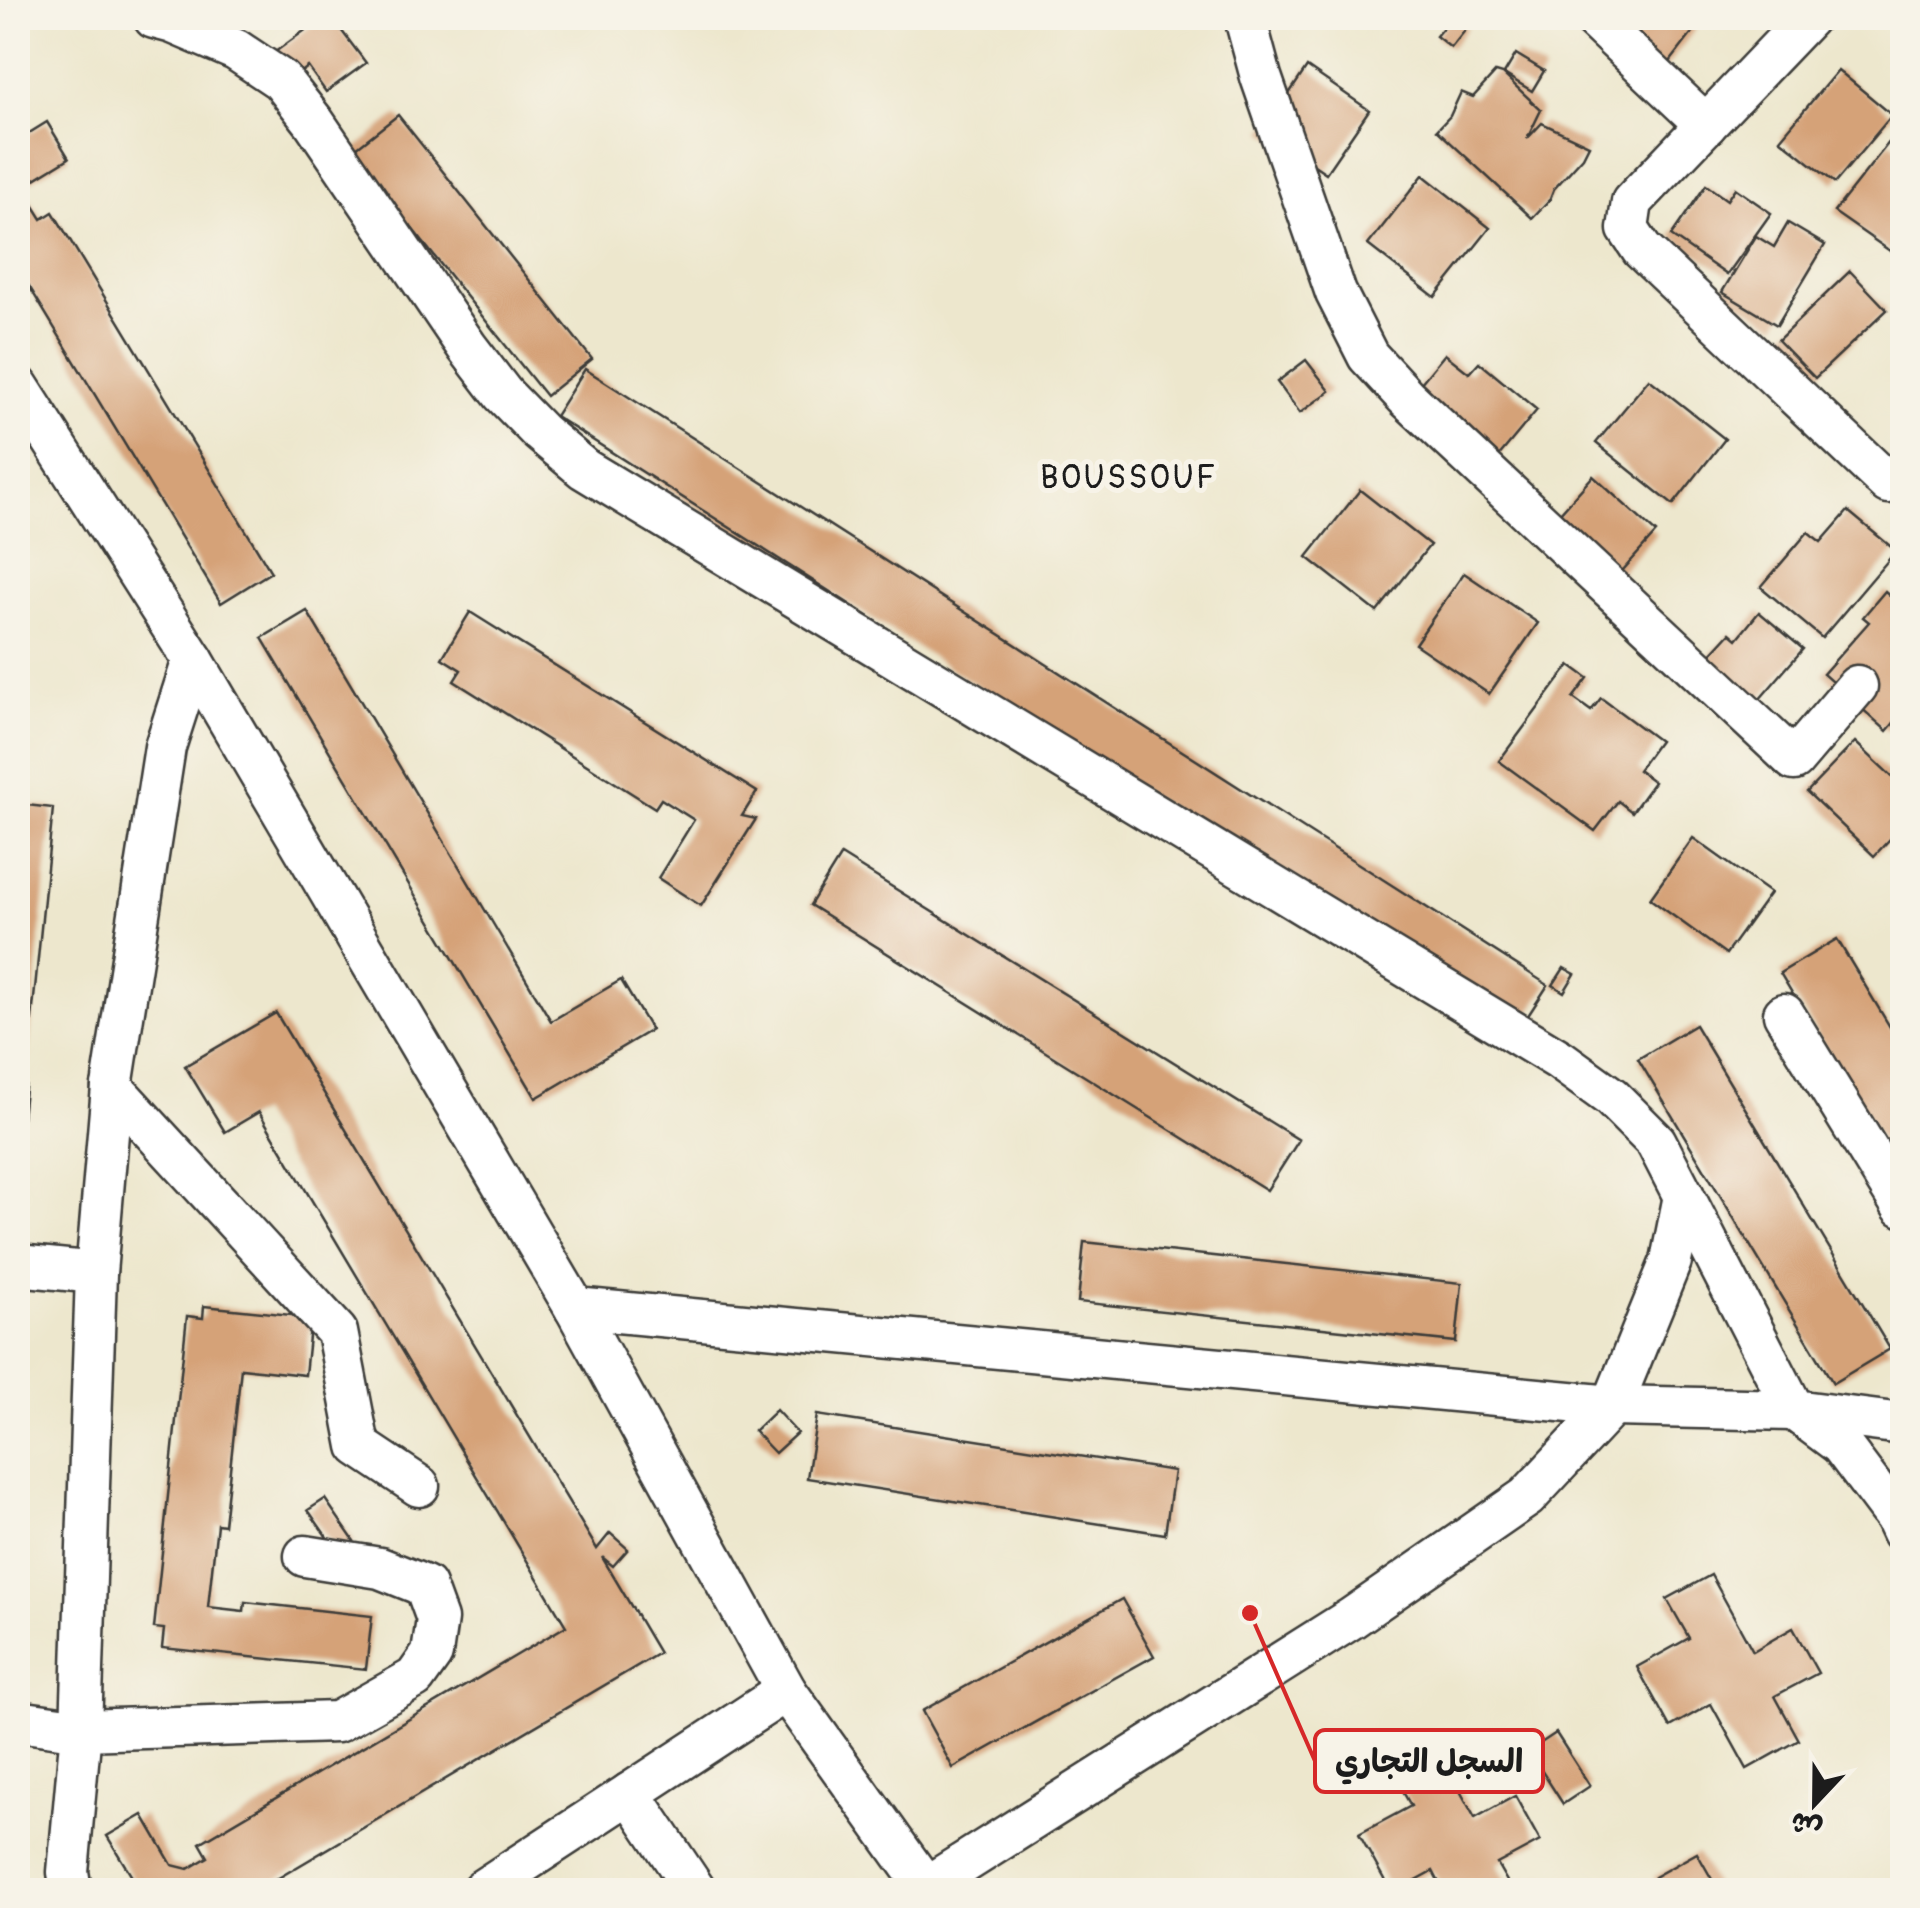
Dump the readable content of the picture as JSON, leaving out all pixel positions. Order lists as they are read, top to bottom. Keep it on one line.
{"districts":["BOUSSOUF"],"places":["السجل التجاري"],"north":"bottom"}
